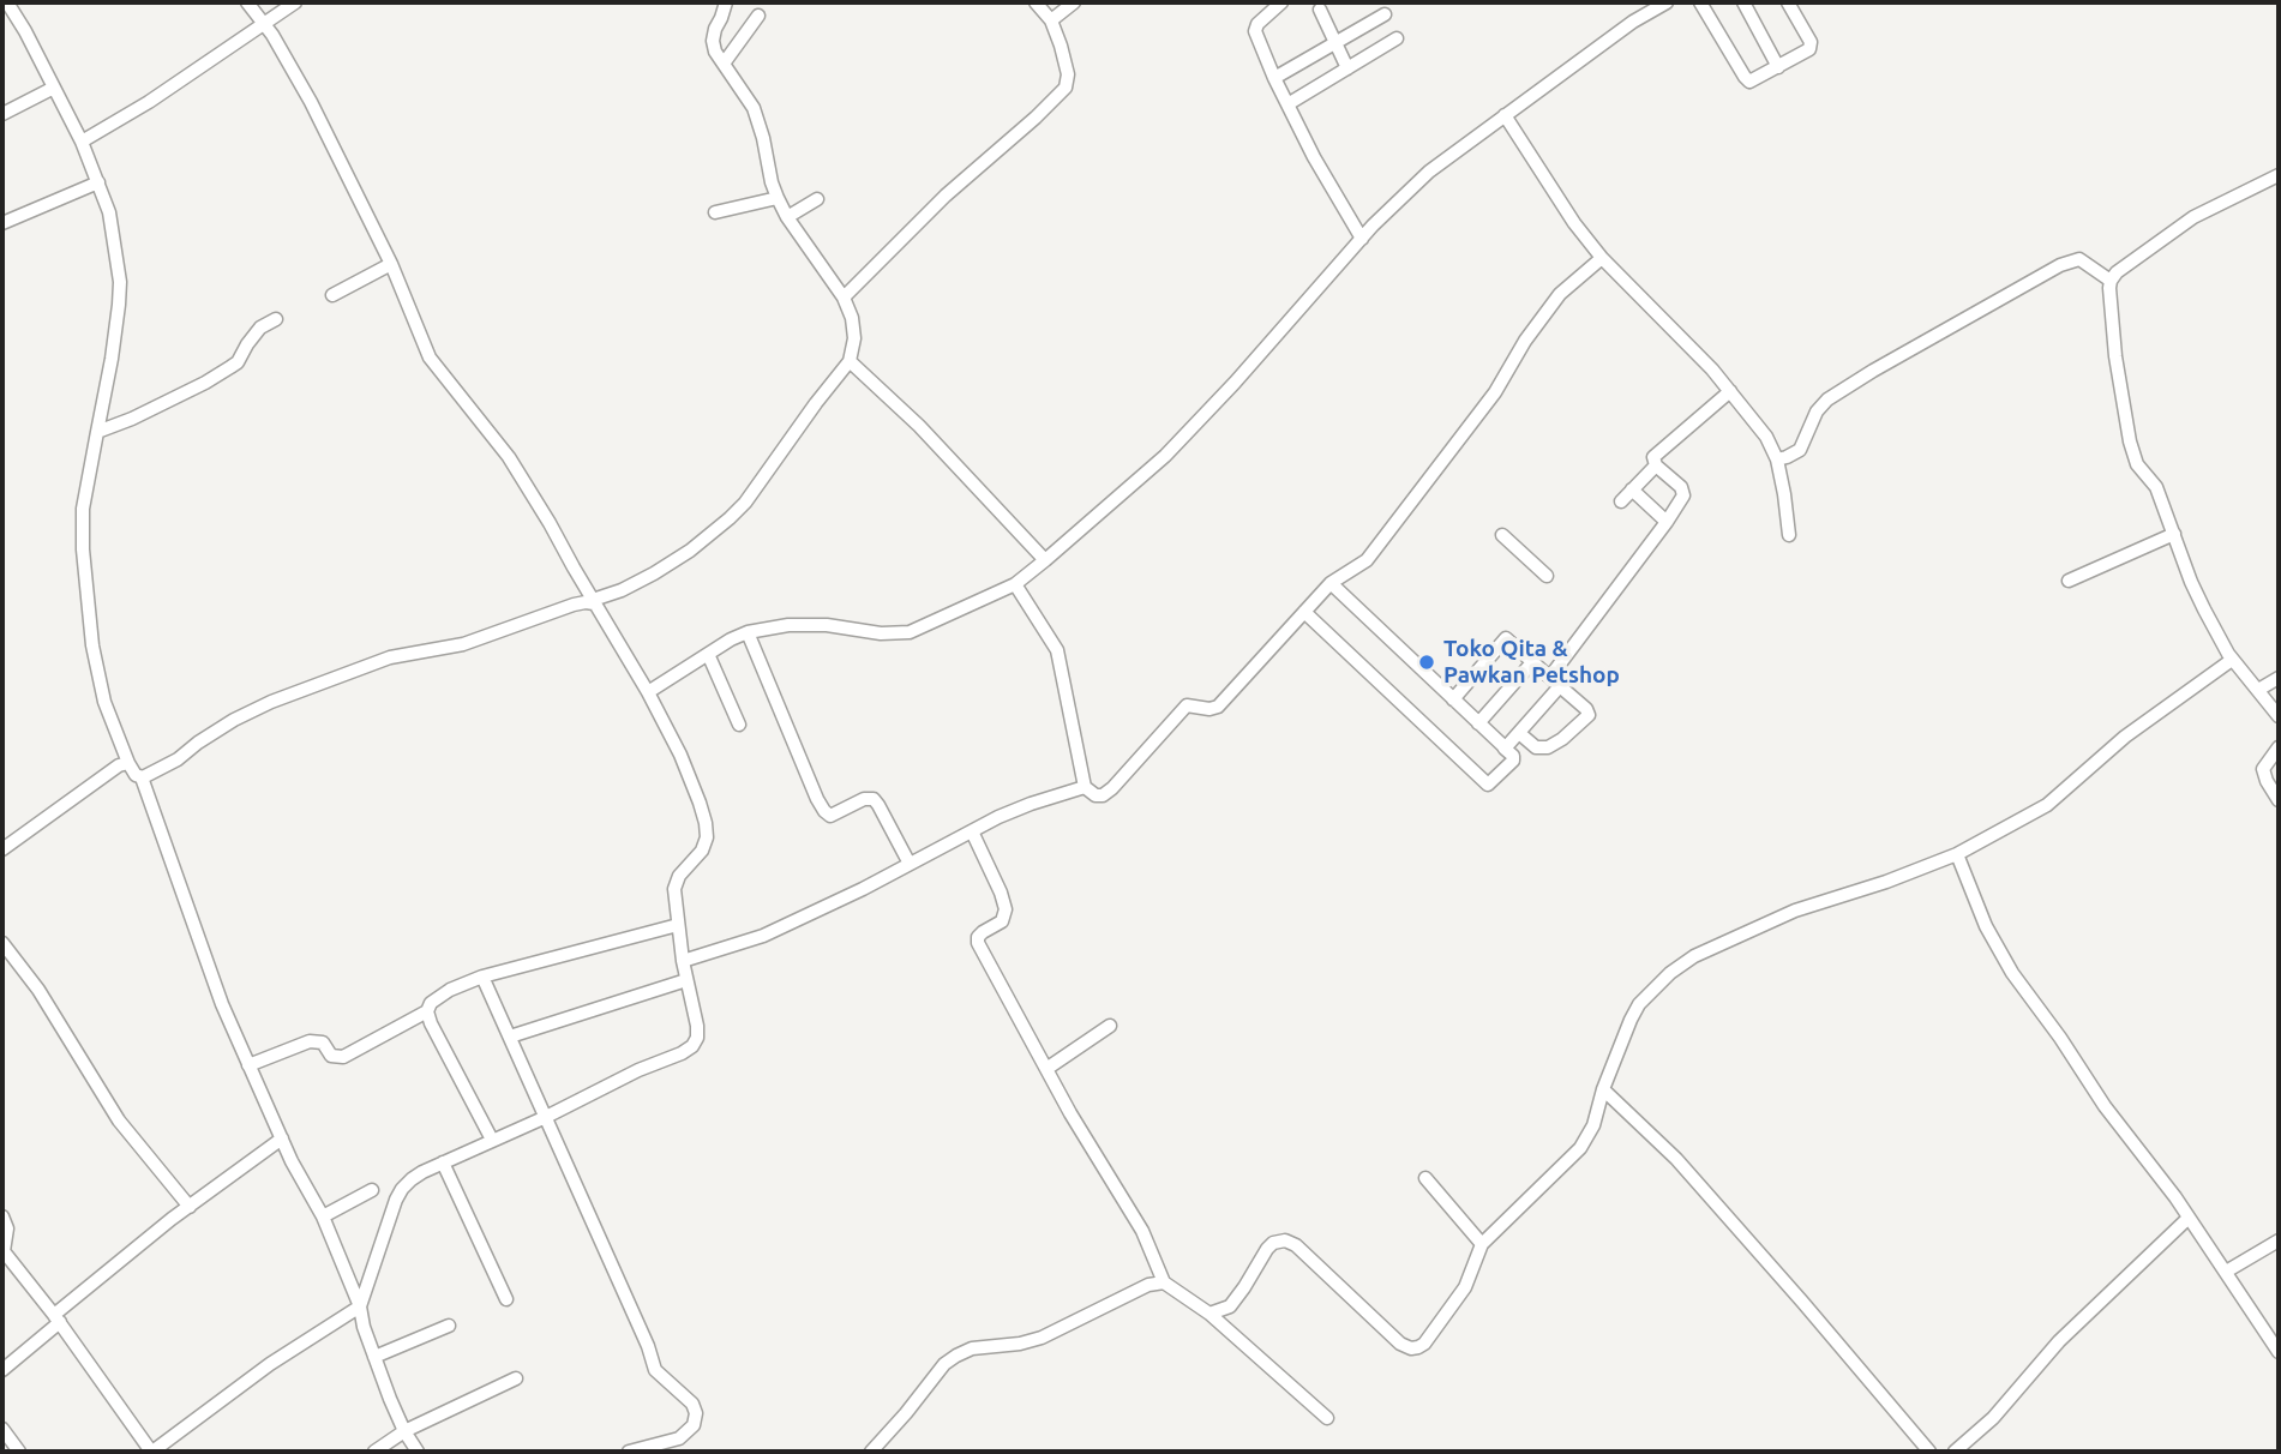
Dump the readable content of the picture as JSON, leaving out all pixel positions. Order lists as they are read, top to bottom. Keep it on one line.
{"places":["Toko Qita & Pawkan Petshop"]}
